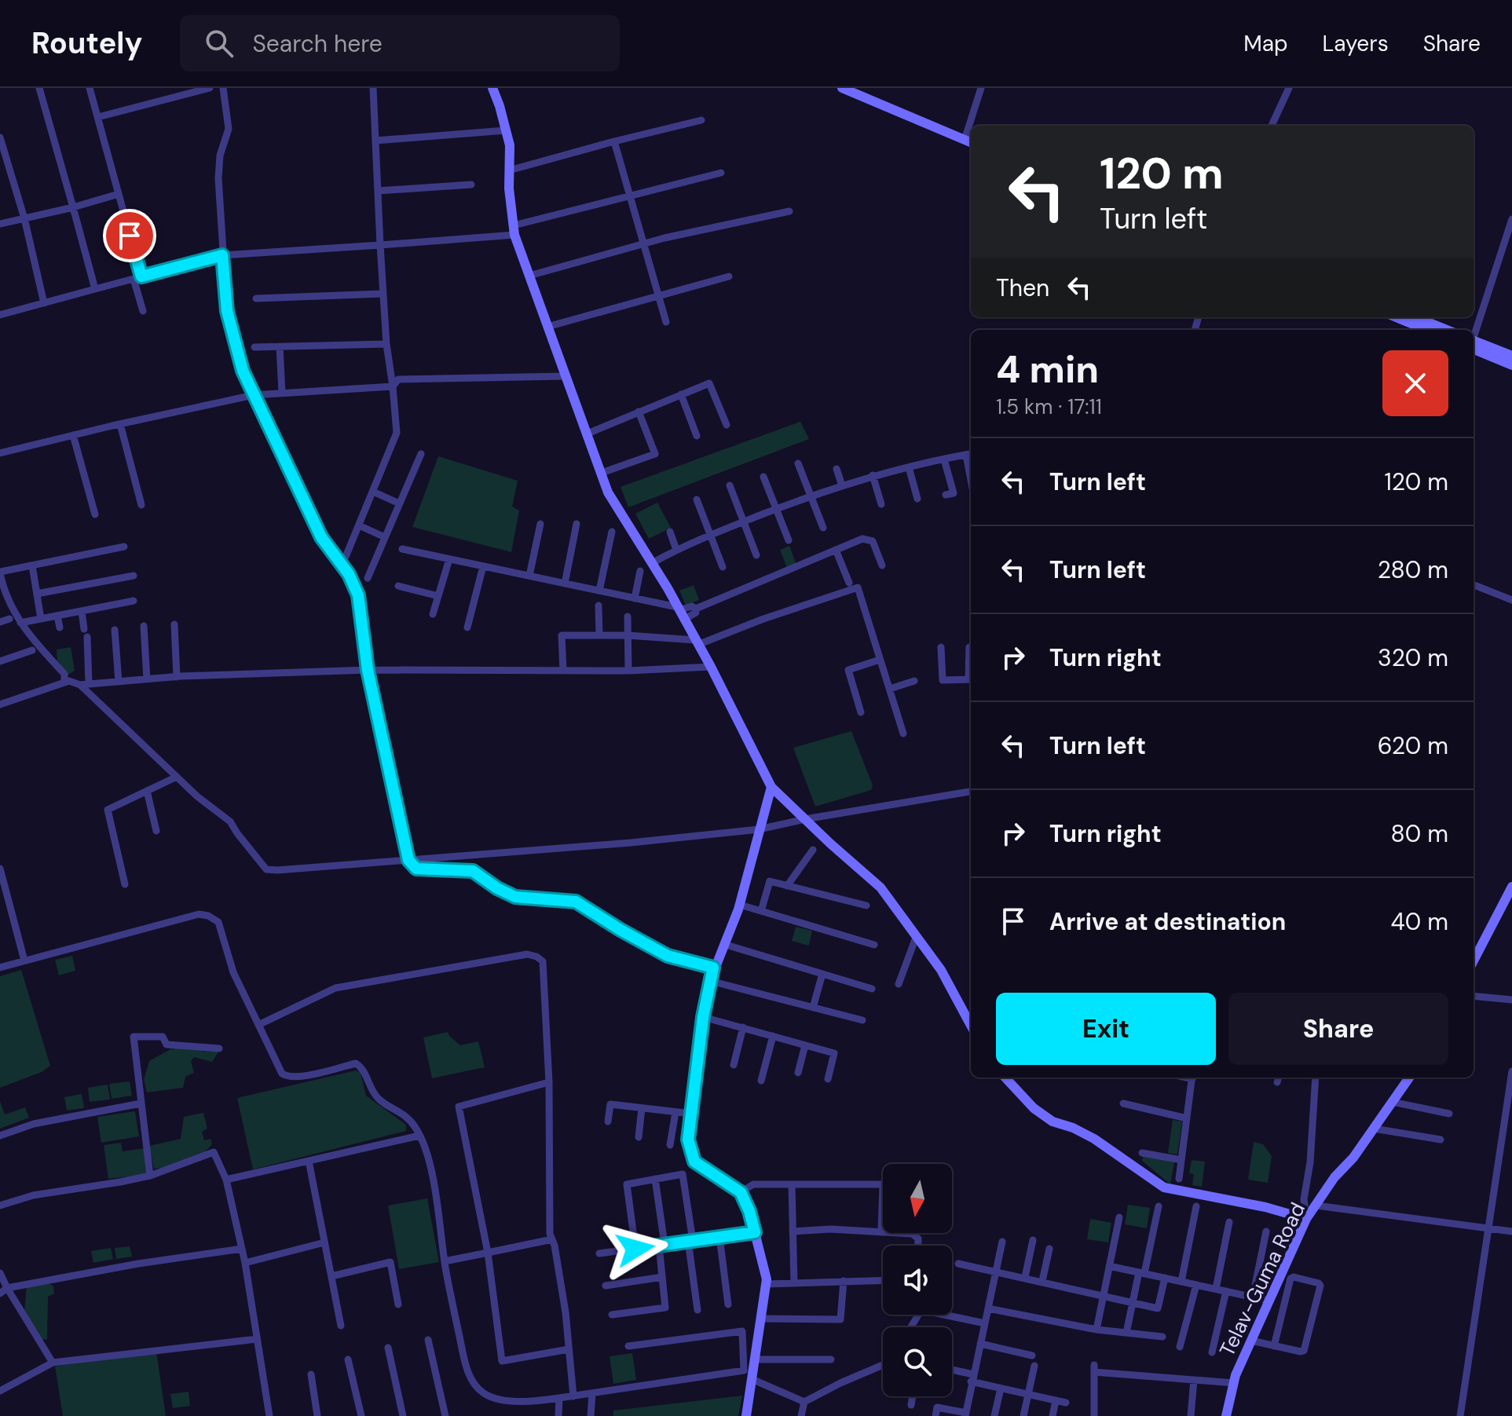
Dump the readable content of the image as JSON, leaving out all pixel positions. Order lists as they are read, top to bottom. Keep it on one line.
{"streets":{"street":["Telav-Guma Road"]},"north":"bottom","page":{"header":"Routely","search":"Search here","nav":["Map","Layers","Share"],"turn":["120 m","Turn left"],"then":"Then","heading":["4 min","1.5 km · 17:11"],"list":[{"name":"Turn left","value":"120 m"},{"name":"Turn left","value":"280 m"},{"name":"Turn right","value":"320 m"},{"name":"Turn left","value":"620 m"},{"name":"Turn right","value":"80 m"},{"name":"Arrive at destination","value":"40 m"}],"buttons":["Exit","Share"]}}
